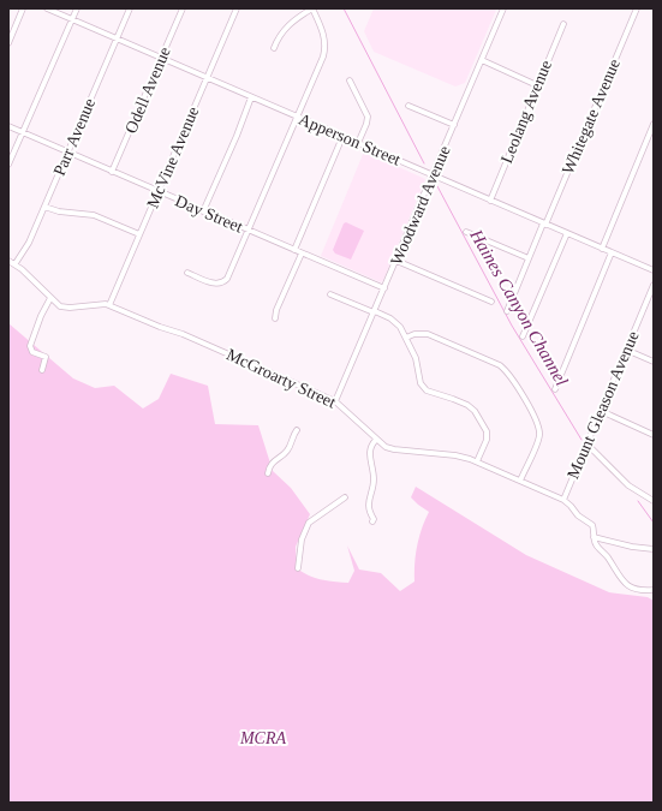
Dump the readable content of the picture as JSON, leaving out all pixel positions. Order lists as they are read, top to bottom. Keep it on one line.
{"streets":{"street":["Odell Avenue","Leolang Avenue","Whitegate Avenue","Parr Avenue","Apperson Street","McVine Avenue","Woodward Avenue","Day Street","McGroarty Street","Mount Gleason Avenue"]},"crossings":[["Odell Avenue","Apperson Street"],["Odell Avenue","Day Street"],["Leolang Avenue","Apperson Street"],["Whitegate Avenue","Apperson Street"],["Parr Avenue","Apperson Street"],["Parr Avenue","Day Street"],["Parr Avenue","McGroarty Street"],["Apperson Street","McVine Avenue"],["Apperson Street","Woodward Avenue"],["McVine Avenue","Day Street"],["McVine Avenue","McGroarty Street"],["Woodward Avenue","Day Street"],["Woodward Avenue","McGroarty Street"],["McGroarty Street","Mount Gleason Avenue"]],"water":["Haines Canyon Channel"],"parks":["MCRA"]}
